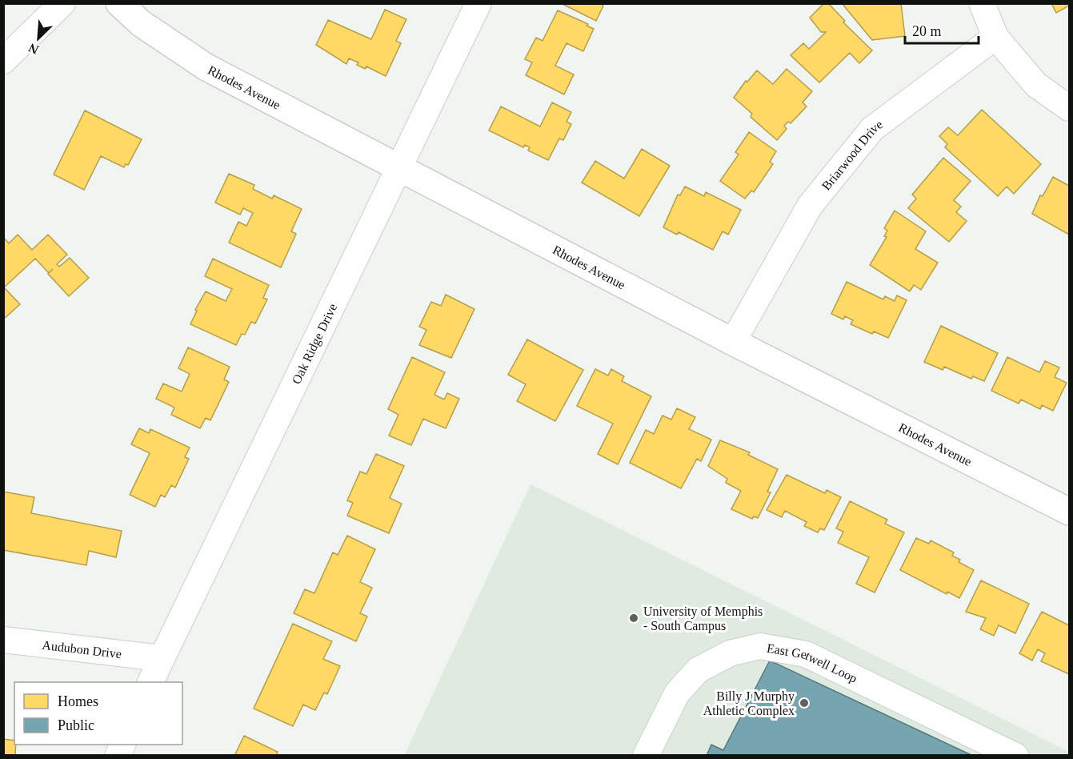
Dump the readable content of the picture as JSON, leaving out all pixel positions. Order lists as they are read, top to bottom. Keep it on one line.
{"streets":{"main road":["Rhodes Avenue"],"street":["Briarwood Drive","Oak Ridge Drive","Audubon Drive","East Getwell Loop"]},"crossings":[["Rhodes Avenue","Briarwood Drive"],["Rhodes Avenue","Oak Ridge Drive"],["Oak Ridge Drive","Audubon Drive"]],"places":["University of Memphis - South Campus","Billy J Murphy Athletic Complex"],"legend":["Homes","Public"],"scale_bar":"20 m","north":"bottom left"}
